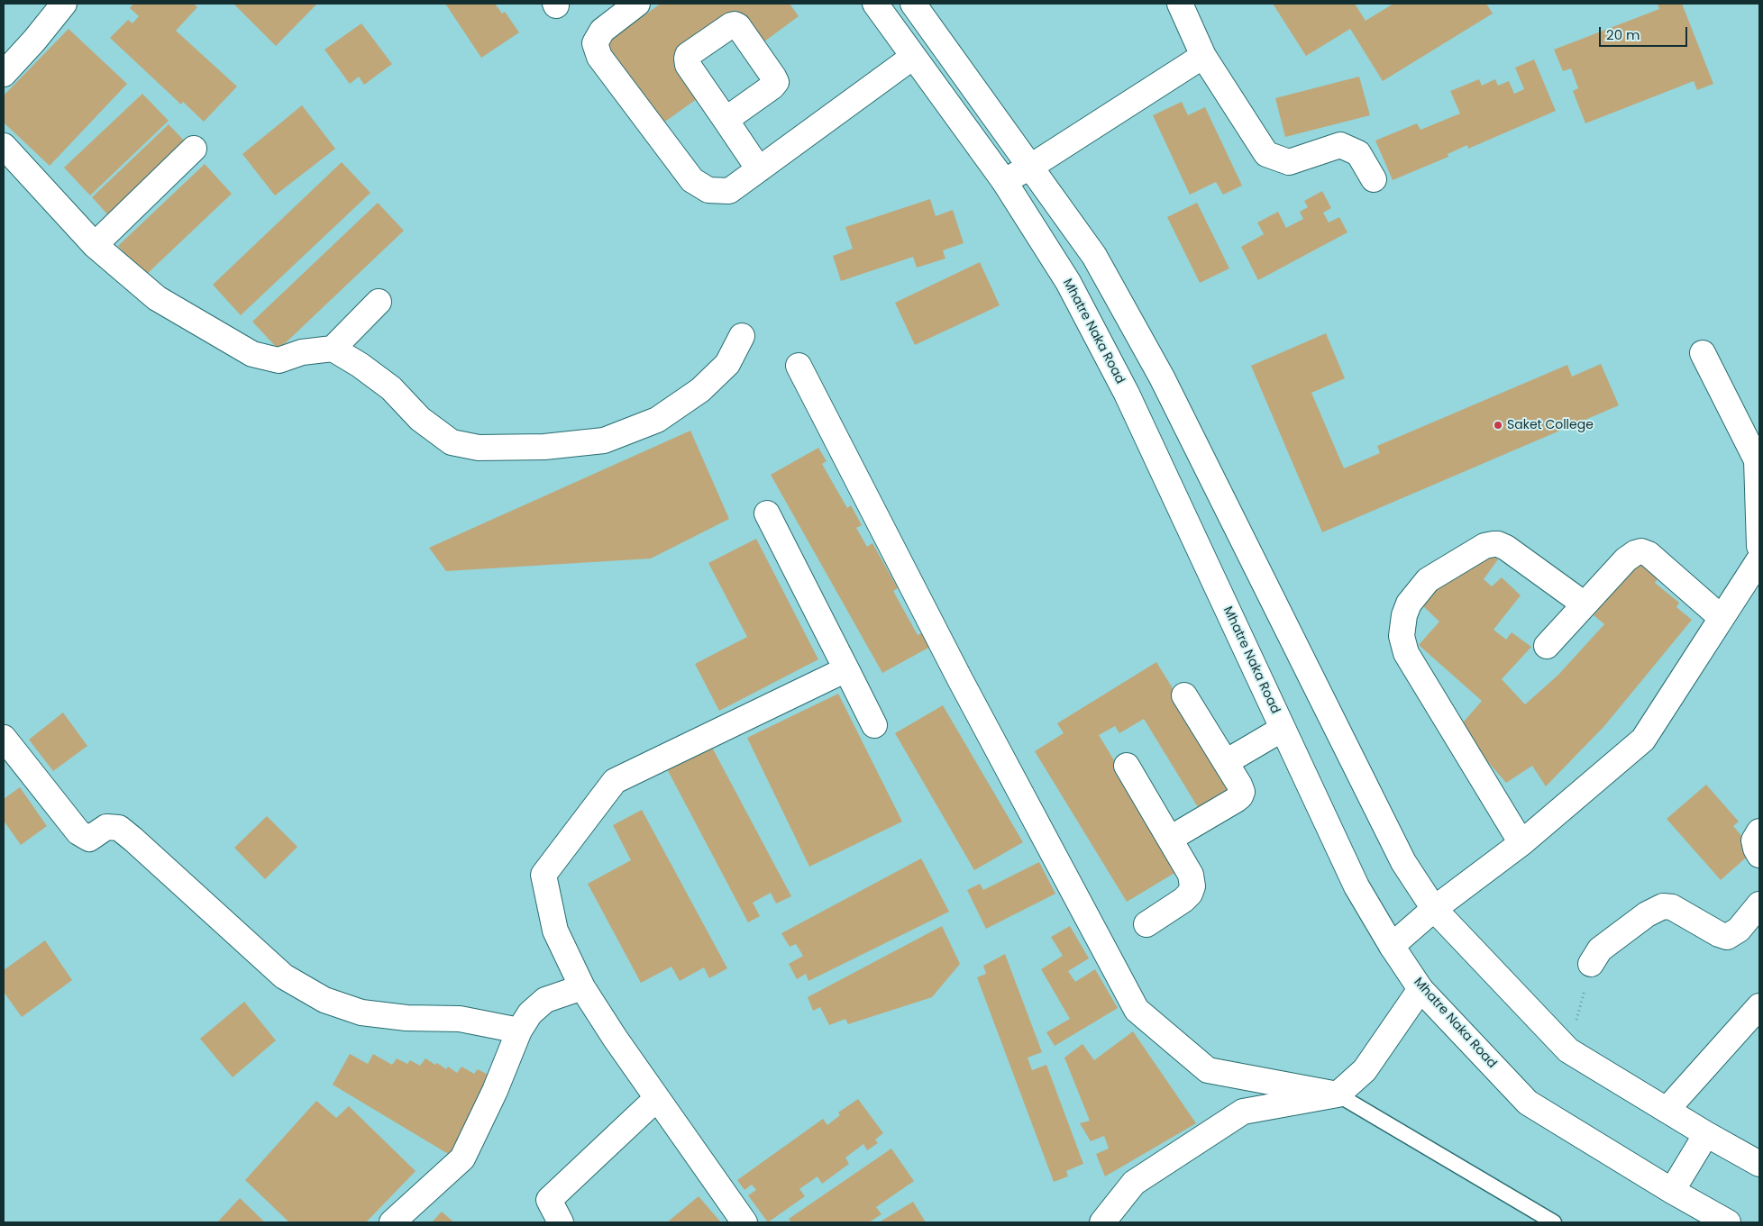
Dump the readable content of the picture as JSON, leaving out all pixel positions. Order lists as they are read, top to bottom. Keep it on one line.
{"streets":{"street":["Mhatre Naka Road"]},"places":["Saket College"],"scale_bar":"20 m"}
